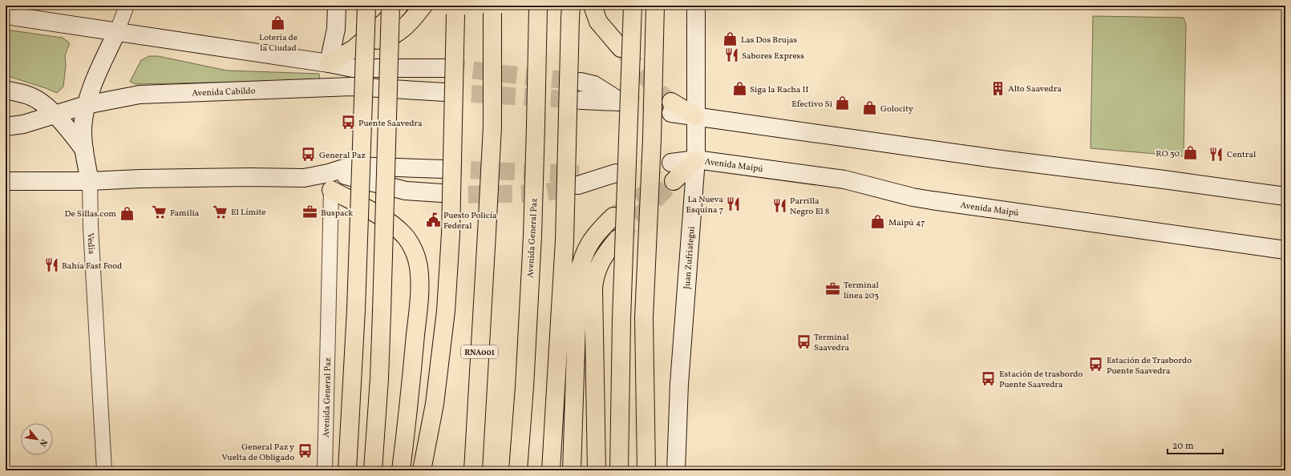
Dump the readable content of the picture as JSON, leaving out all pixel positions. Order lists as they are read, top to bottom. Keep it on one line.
{"streets":{"highway":["Avenida General Paz","RNA001"],"main road":["Avenida Cabildo","Avenida Maipú","Vedia","Juan Zufriategui"]},"crossings":[["Avenida Cabildo","Vedia"],["Avenida Maipú","Juan Zufriategui"]],"places":{"shop":["Lotería de la Ciudad","Las Dos Brujas","Siga la Racha II","Efectivo Si","Golocity","RO 30","De Sillas.com","Maipú 47"],"restaurant":["Sabores Express","Central","La Nueva Esquina 7","Parrilla Negro El 8","Bahía Fast Food"],"building":["Alto Saavedra"],"bus stop":["Puente Saavedra","General Paz","Terminal Saavedra","Estación de Trasbordo Puente Saavedra","Estación de trasbordo Puente Saavedra","General Paz y Vuelta de Obligado"],"supermarket":["El Límite","Familia"],"office":["Buspack","Terminal línea 203"],"public building":["Puesto Policía Federal"]},"scale_bar":"20 m","north":"bottom right"}
